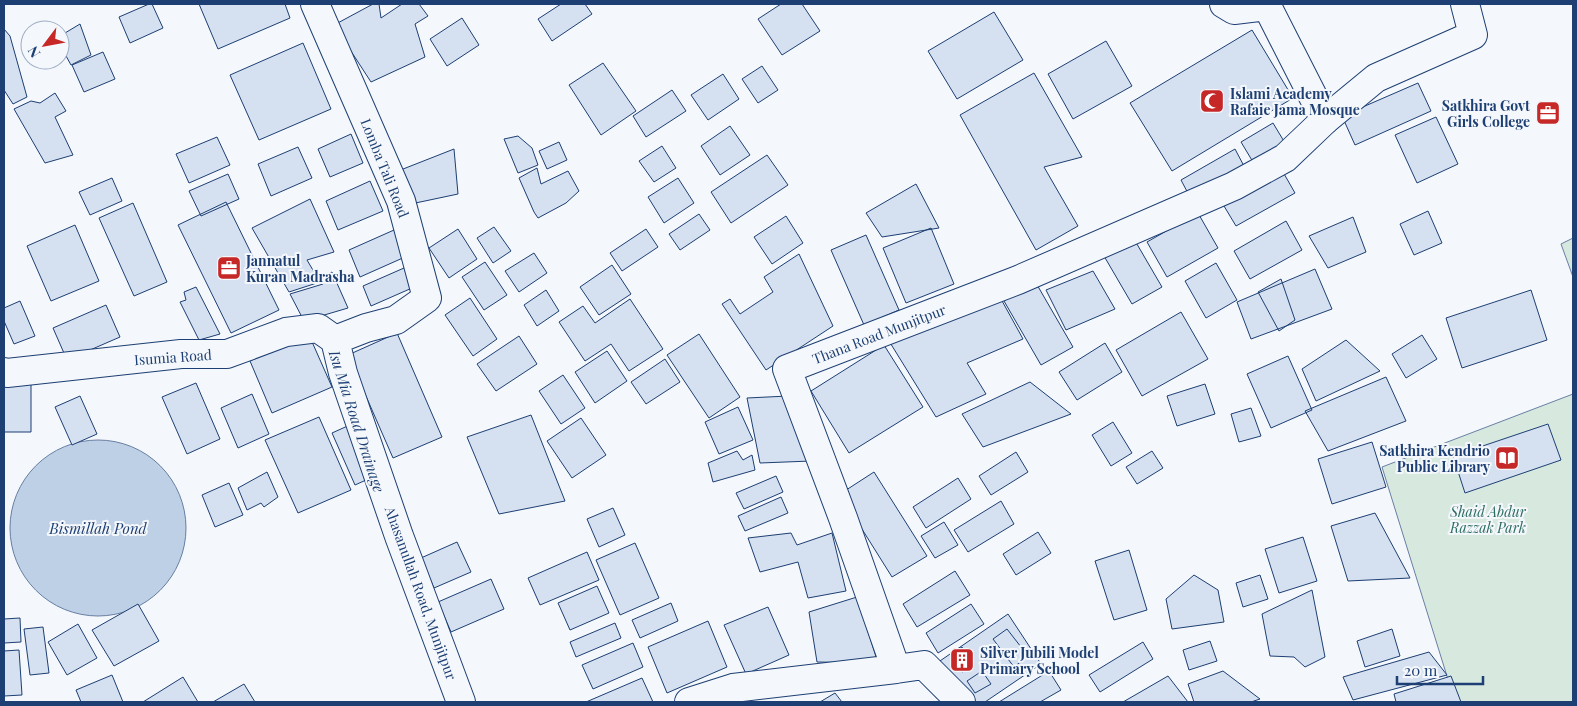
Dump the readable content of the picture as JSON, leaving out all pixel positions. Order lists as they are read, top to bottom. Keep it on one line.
{"streets":{"street":["Lomba Tali Road","Thana Road Munjitpur","Isumia Road","Ahasanullah Road, Munjitpur"]},"crossings":[["Lomba Tali Road","Isumia Road"],["Lomba Tali Road","Ahasanullah Road, Munjitpur"],["Isumia Road","Ahasanullah Road, Munjitpur"]],"water":["Isu Mia Road Drainage","Bismillah Pond"],"parks":["Shaid Abdur Razzak Park"],"places":{"mosque":["Islami Academy Rafaie Jama Mosque"],"office":["Satkhira Govt Girls College","Jannatul Kuran Madrasha"],"library":["Satkhira Kendrio Public Library"],"building":["Silver Jubili Model Primary School"]},"scale_bar":"20 m","north":"bottom left"}
